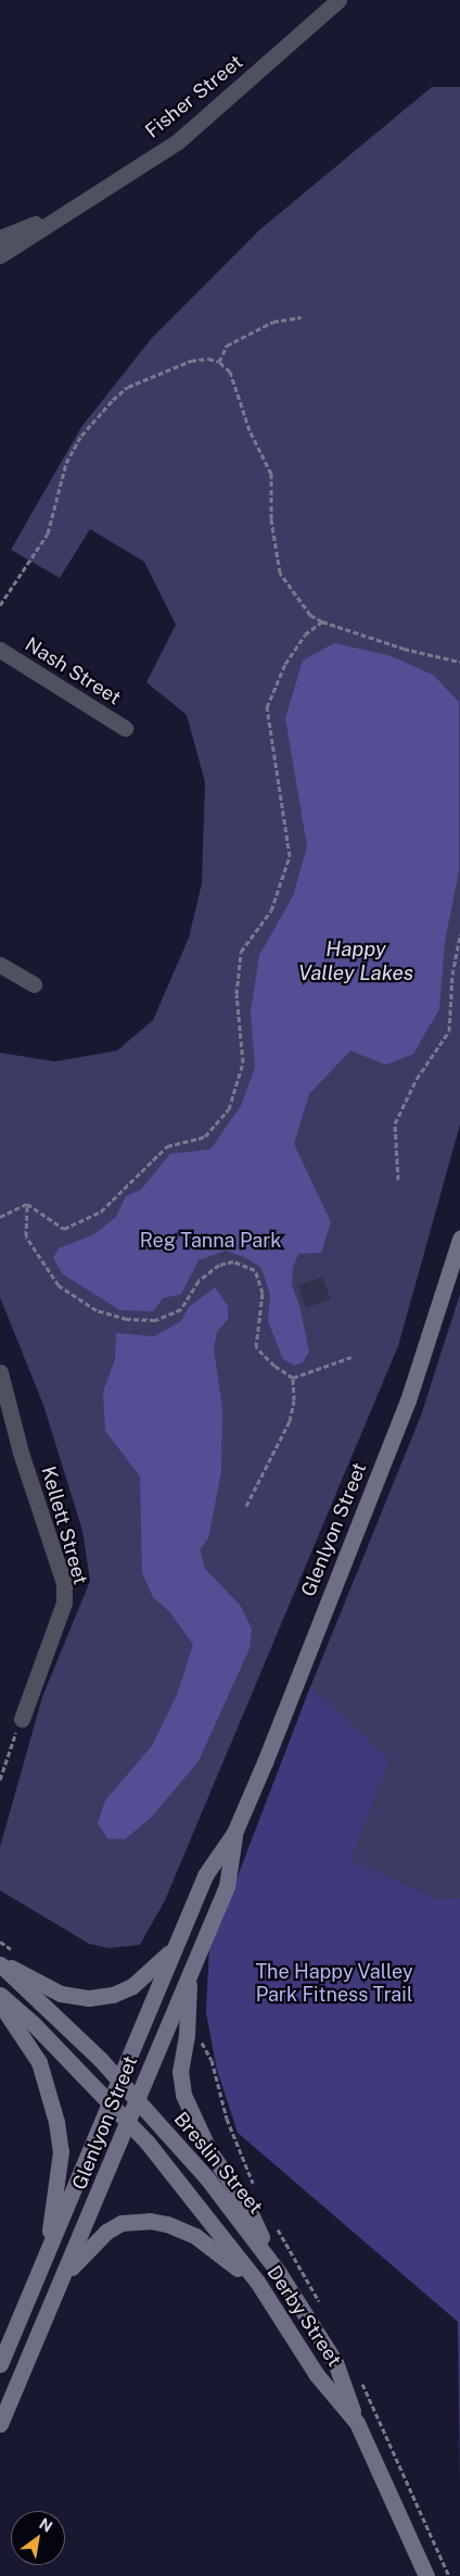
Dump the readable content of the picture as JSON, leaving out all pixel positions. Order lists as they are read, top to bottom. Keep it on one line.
{"streets":{"main road":["Glenlyon Street","Breslin Street","Derby Street"],"street":["Fisher Street","Nash Street","Kellett Street"]},"crossings":[["Glenlyon Street","Breslin Street"],["Glenlyon Street","Derby Street"],["Breslin Street","Derby Street"]],"water":["Happy Valley Lakes"],"parks":["Reg Tanna Park","The Happy Valley Park Fitness Trail"],"north":"top right"}
